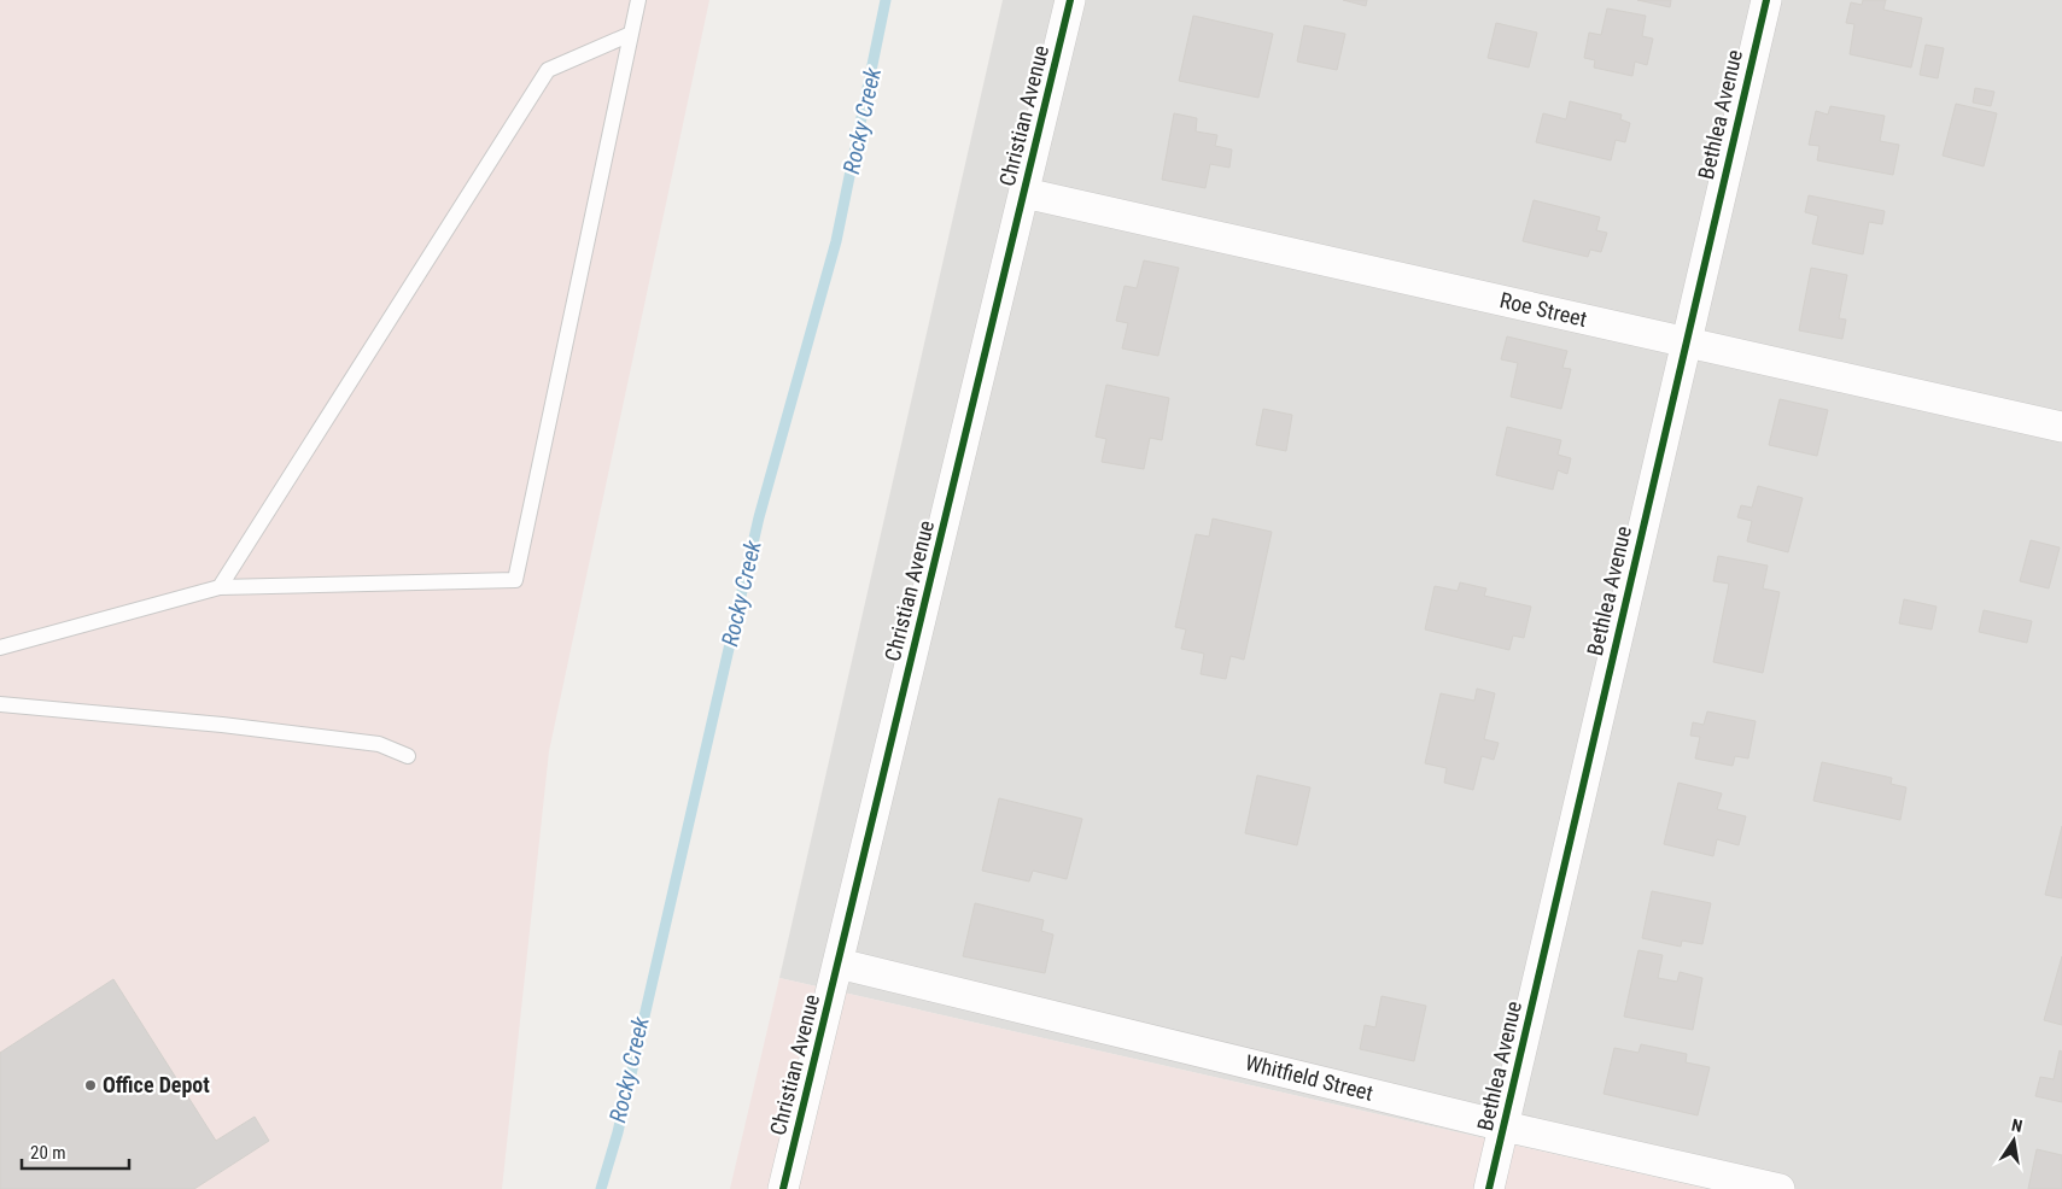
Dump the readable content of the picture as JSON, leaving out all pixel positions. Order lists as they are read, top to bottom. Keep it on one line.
{"streets":{"street":["Bethlea Avenue","Christian Avenue","Roe Street","Whitfield Street"]},"crossings":[["Bethlea Avenue","Roe Street"],["Bethlea Avenue","Whitfield Street"],["Christian Avenue","Roe Street"],["Christian Avenue","Whitfield Street"]],"water":["Rocky Creek"],"places":["Office Depot"],"scale_bar":"20 m","north":"top"}
